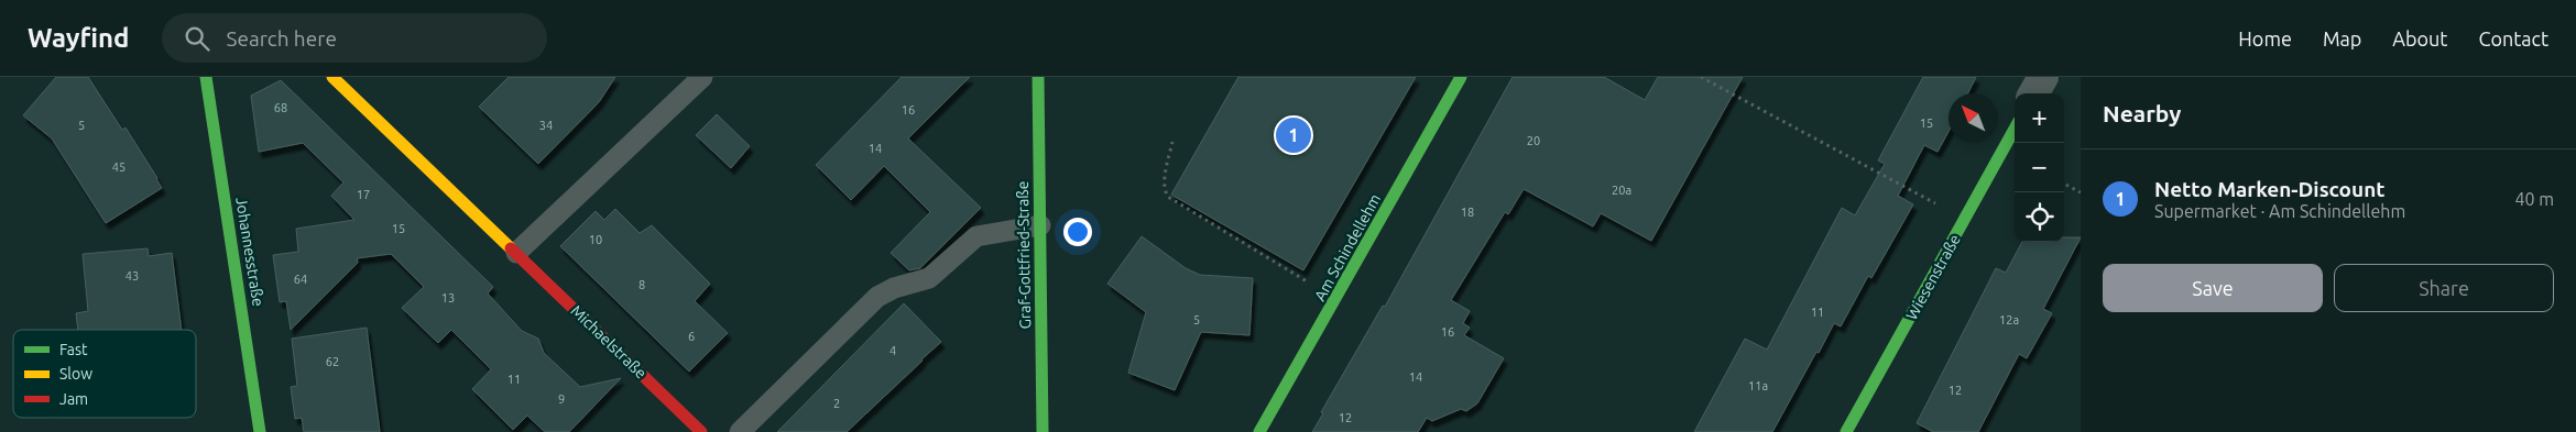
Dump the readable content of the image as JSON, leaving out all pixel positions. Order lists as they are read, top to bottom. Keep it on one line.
{"streets":{"street":["Am Schindellehm","Johannesstraße","Graf-Gottfried-Straße","Wiesenstraße","Michaelstraße"]},"house_numbers":["68","16","15","5","34","20","14","45","20a","17","18","15","10","43","64","8","13","11","5","12a","16","6","4","62","14","11","11a","12","9","2","12"],"legend":["Fast","Slow","Jam"],"north":"top left","page":{"header":"Wayfind","search":"Search here","nav":["Home","Map","About","Contact"],"heading":"Nearby","map_buttons":["+","−"],"pins":"1","list":[{"mark":"1","name":"Netto Marken-Discount","note":"Supermarket · Am Schindellehm","value":"40 m"}],"buttons":["Save","Share"]}}
